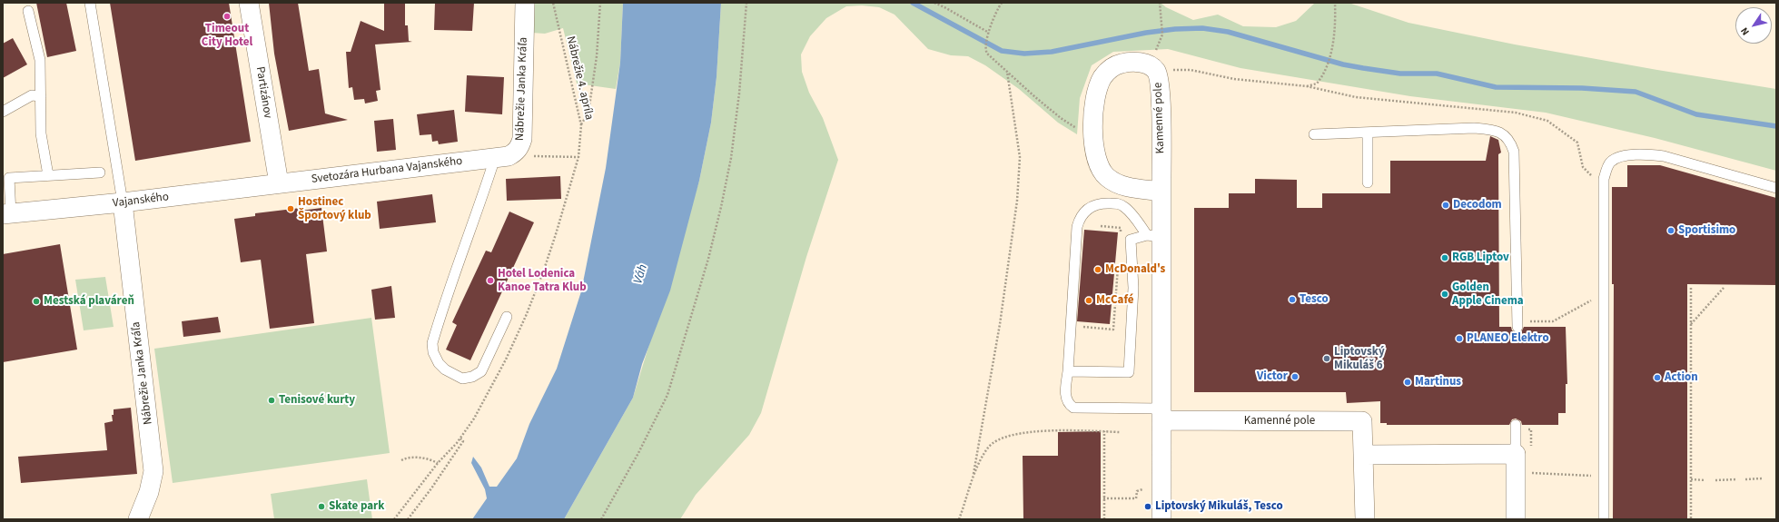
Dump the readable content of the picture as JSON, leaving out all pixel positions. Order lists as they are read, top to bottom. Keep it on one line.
{"streets":{"street":["Nábrežie Janka Kráľa","Partizánov","Kamenné pole","Svetozára Hurbana Vajanského","Vajanského"],"path":["Nábrežie 4. apríla"]},"crossings":[["Nábrežie 4. apríla","Nábrežie Janka Kráľa"],["Nábrežie Janka Kráľa","Svetozára Hurbana Vajanského"],["Nábrežie Janka Kráľa","Vajanského"],["Partizánov","Svetozára Hurbana Vajanského"],["Partizánov","Vajanského"],["Svetozára Hurbana Vajanského","Vajanského"]],"water":["Váh"],"places":["Timeout City Hotel","Decodom","Hostinec Športový klub","Sportisimo","RGB Liptov","McDonald's","Hotel Lodenica Kanoe Tatra Klub","Golden Apple Cinema","Tesco","McCafé","Mestská plaváreň","PLANEO Elektro","Liptovský Mikuláš 6","Victor","Action","Martinus","Tenisové kurty","Skate park","Liptovský Mikuláš, Tesco"],"north":"bottom left"}
